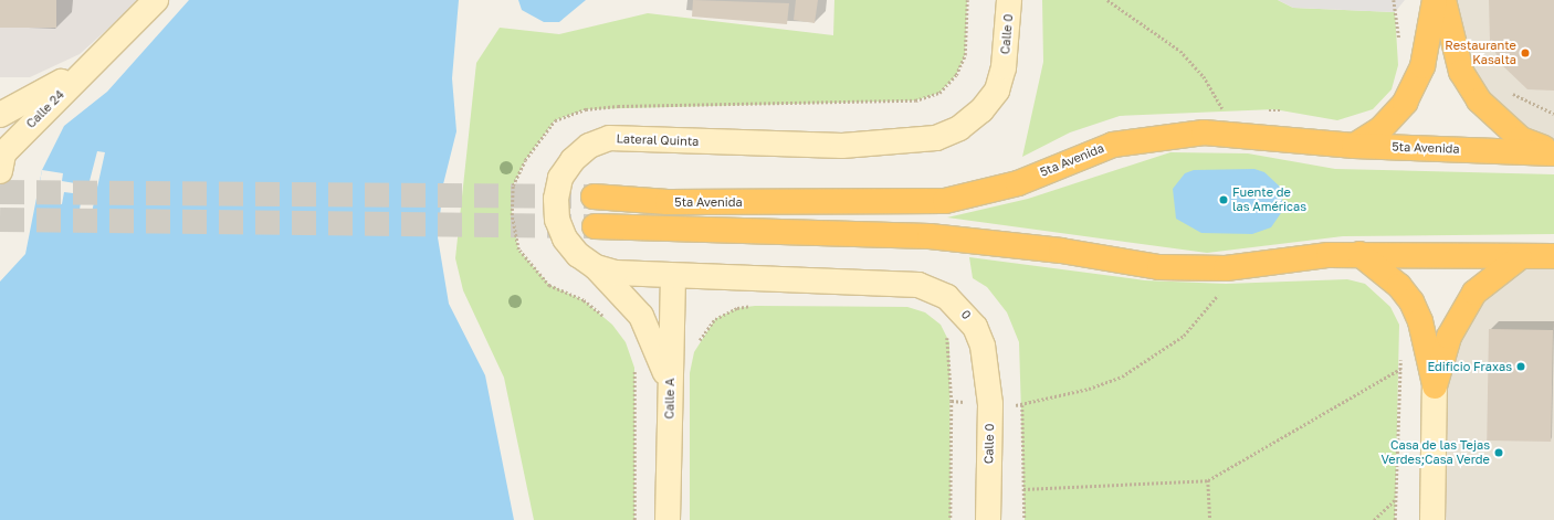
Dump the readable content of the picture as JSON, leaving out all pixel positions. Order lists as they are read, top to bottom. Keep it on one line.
{"streets":{"highway":["5ta Avenida"],"main road":["Calle 0","Calle 24","Lateral Quinta","0","Calle A"]},"crossings":[["Calle 0","Lateral Quinta"],["Calle 0","0"],["Lateral Quinta","0"],["Lateral Quinta","Calle A"]],"places":["Restaurante Kasalta","Fuente de las Américas","Edificio Fraxas","Casa de las Tejas Verdes;Casa Verde"]}
